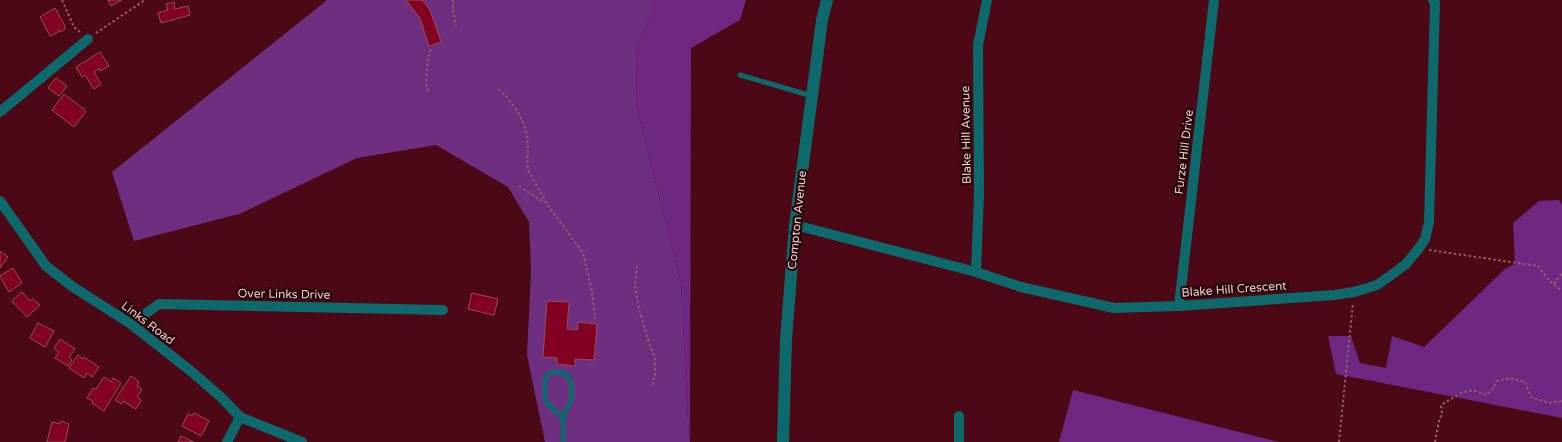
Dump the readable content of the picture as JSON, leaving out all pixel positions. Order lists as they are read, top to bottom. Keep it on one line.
{"streets":{"street":["Blake Hill Avenue","Furze Hill Drive","Compton Avenue","Blake Hill Crescent","Over Links Drive","Links Road"]},"crossings":[["Blake Hill Avenue","Blake Hill Crescent"],["Furze Hill Drive","Blake Hill Crescent"],["Compton Avenue","Blake Hill Crescent"],["Over Links Drive","Links Road"]]}
